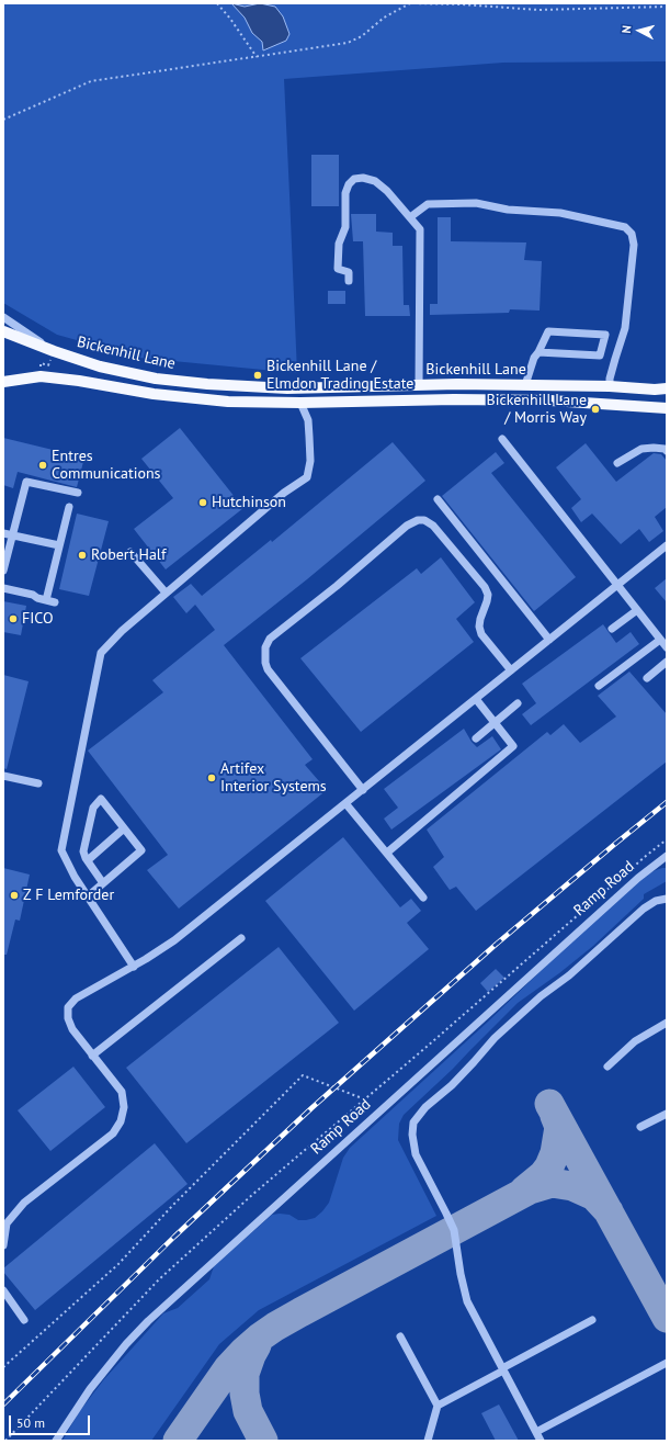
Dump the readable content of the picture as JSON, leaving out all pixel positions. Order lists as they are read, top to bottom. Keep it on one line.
{"streets":{"main road":["Bickenhill Lane"],"lane":["Ramp Road"]},"places":["Bickenhill Lane / Elmdon Trading Estate","Bickenhill Lane / Morris Way","Entres Communications","Hutchinson","Robert Half","FICO","Artifex Interior Systems","Z F Lemforder"],"scale_bar":"50 m","north":"left"}
